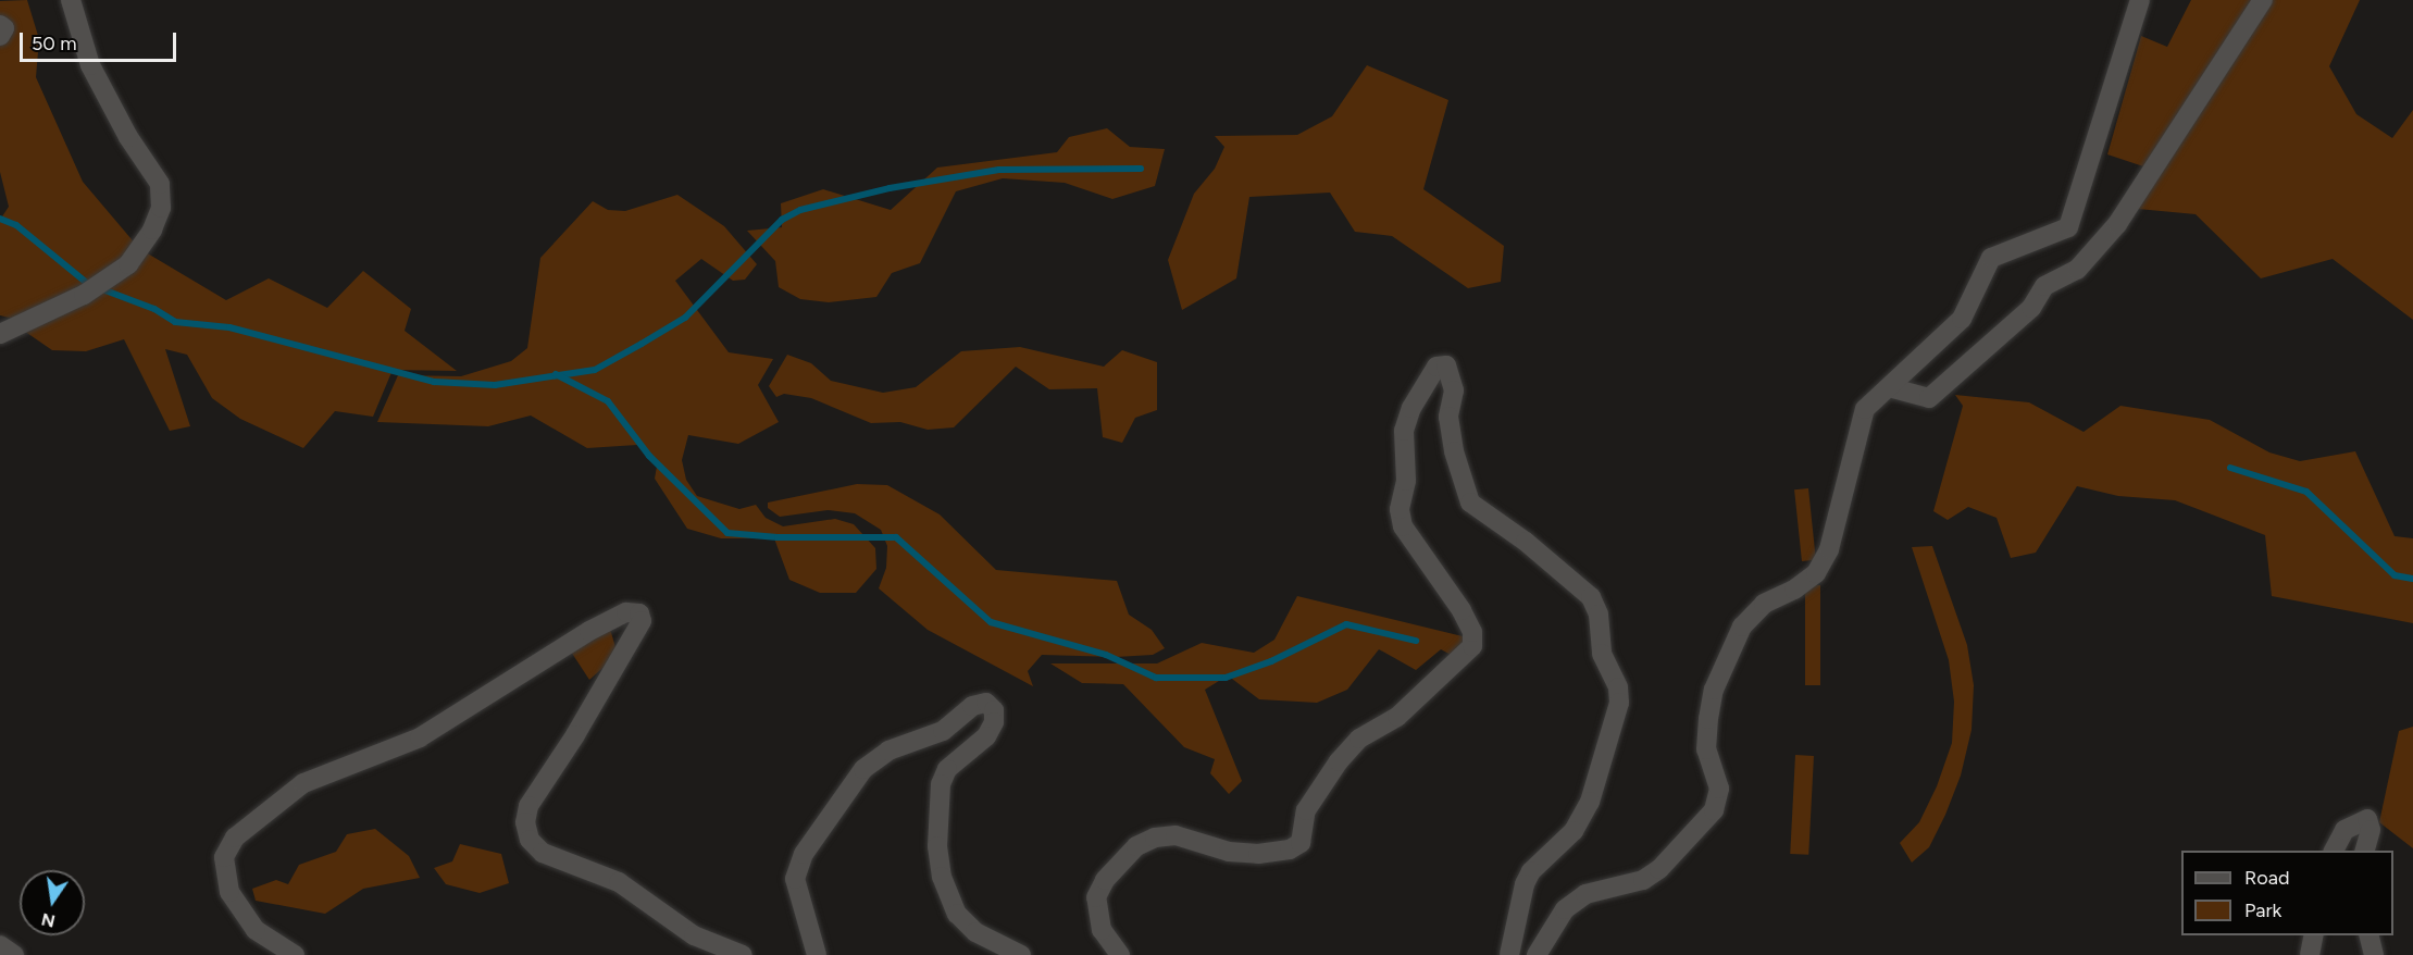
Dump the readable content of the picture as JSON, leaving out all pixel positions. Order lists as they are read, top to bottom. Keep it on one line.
{"legend":["Road","Park"],"scale_bar":"50 m","north":"bottom"}
